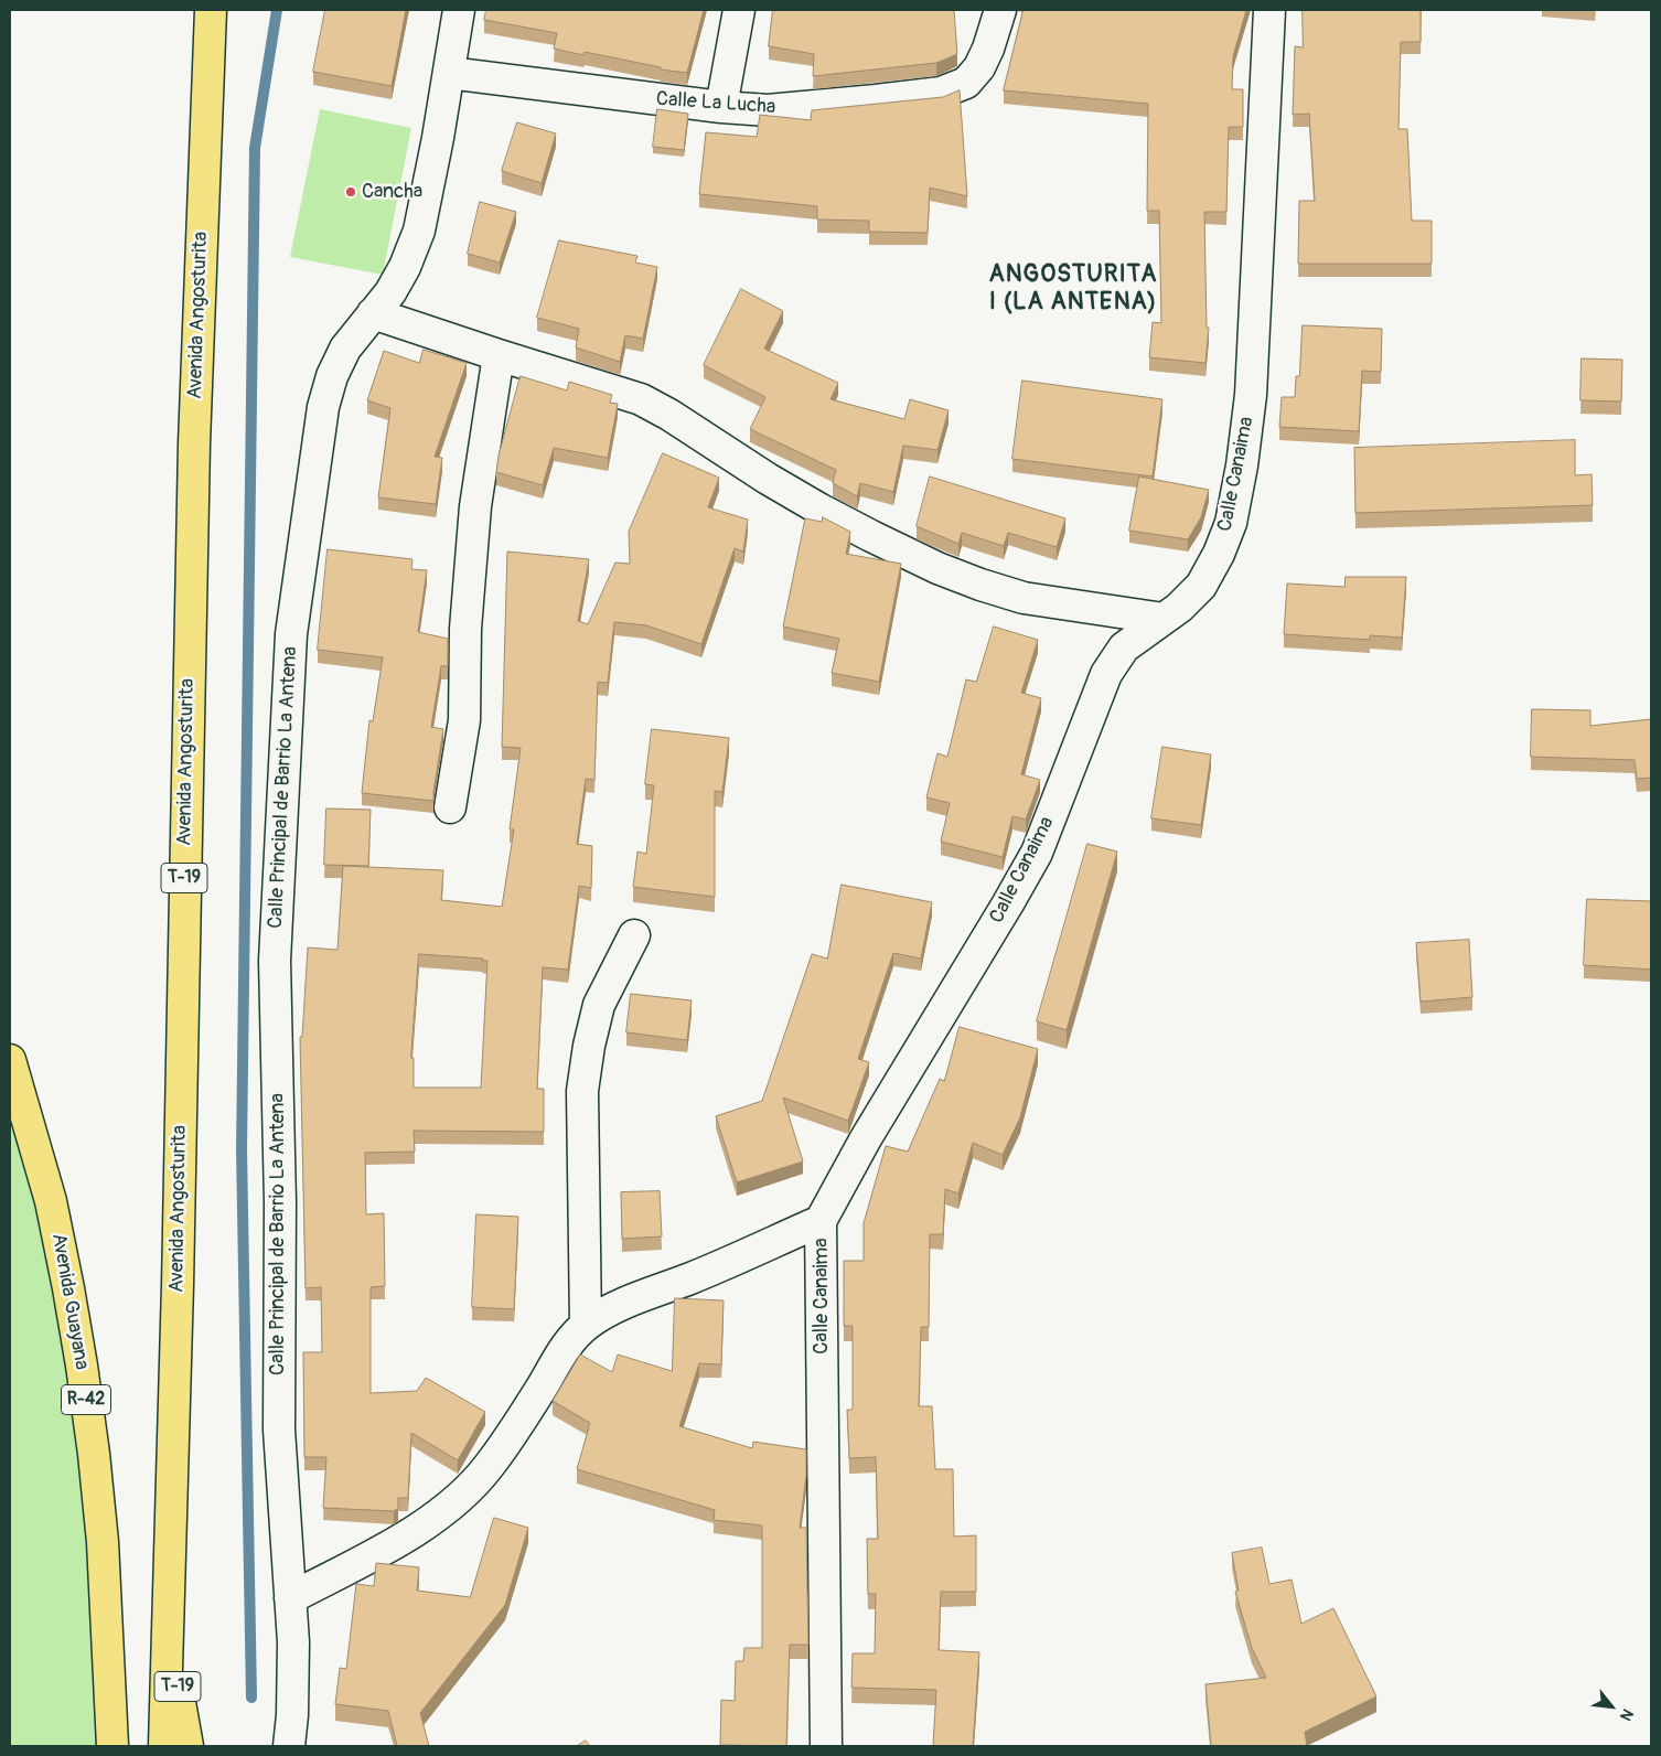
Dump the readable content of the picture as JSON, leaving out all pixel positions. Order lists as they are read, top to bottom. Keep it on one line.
{"streets":{"main road":["Avenida Angosturita","T-19","Avenida Guayana","R-42"],"street":["Calle La Lucha","Calle Canaima","Calle Principal de Barrio La Antena"]},"crossings":[["Calle La Lucha","Calle Principal de Barrio La Antena"],["Avenida Angosturita","T-19"]],"districts":["ANGOSTURITA I (LA ANTENA)"],"places":["Cancha"],"north":"bottom right"}
